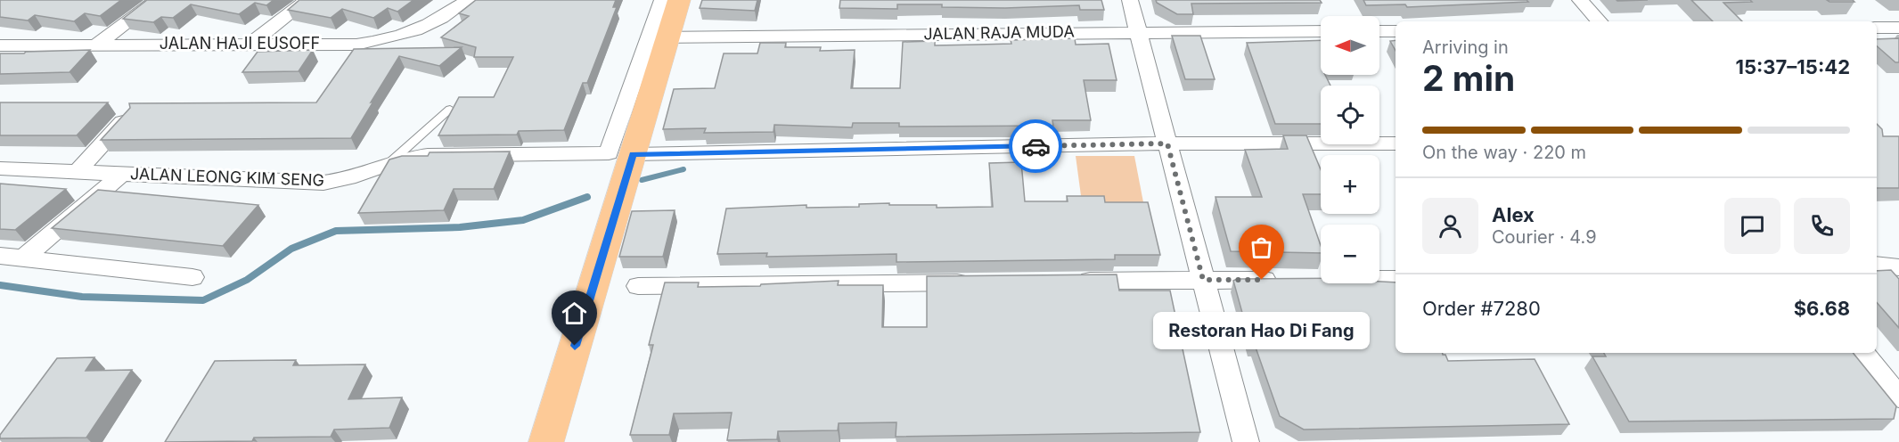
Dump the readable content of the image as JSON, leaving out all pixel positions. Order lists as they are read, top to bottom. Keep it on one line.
{"streets":{"street":["JALAN RAJA MUDA","JALAN HAJI EUSOFF","JALAN LEONG KIM SENG"]},"crossings":[["JALAN RAJA MUDA","JALAN LEONG KIM SENG"]],"places":["Restoran Hao Di Fang"],"north":"left","page":{"map_buttons":["+","−"],"heading":["2 min","Arriving in","15:37–15:42"],"panel":["Alex","Courier · 4.9","Order #7280","$6.68"],"bar":"On the way · 220 m","bubble":"Restoran Hao Di Fang"}}
